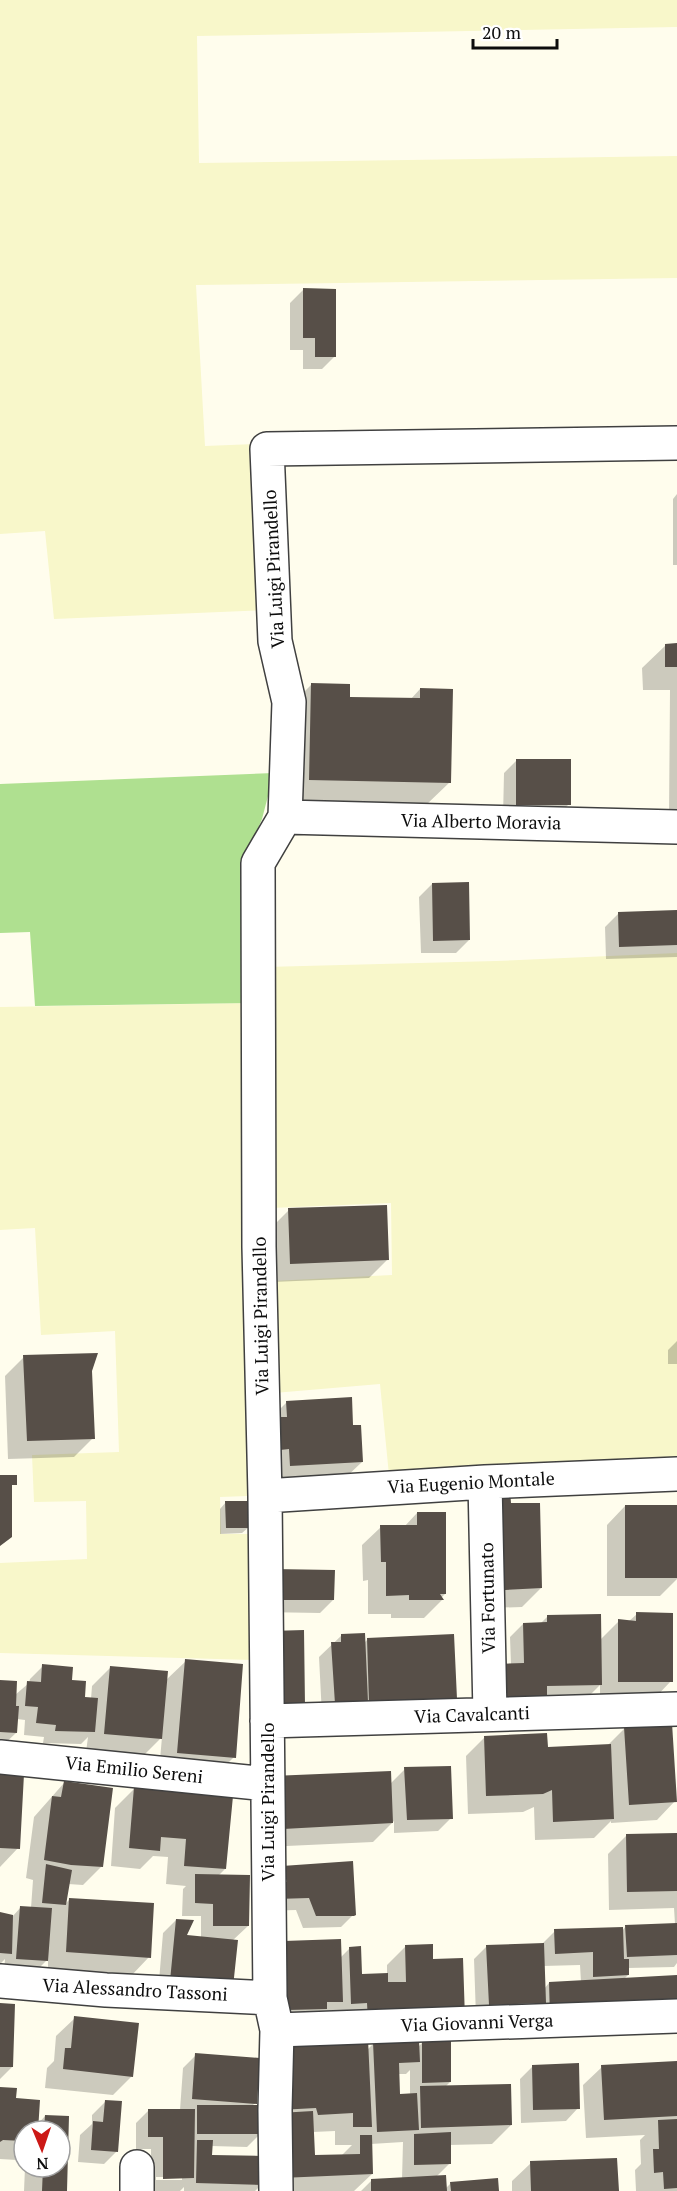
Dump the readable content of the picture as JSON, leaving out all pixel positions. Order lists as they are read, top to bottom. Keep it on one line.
{"streets":{"street":["Via Luigi Pirandello","Via Alberto Moravia","Via Eugenio Montale","Via Fortunato","Via Cavalcanti","Via Emilio Sereni","Via Alessandro Tassoni","Via Giovanni Verga"]},"crossings":[["Via Luigi Pirandello","Via Alberto Moravia"],["Via Luigi Pirandello","Via Eugenio Montale"],["Via Luigi Pirandello","Via Cavalcanti"],["Via Luigi Pirandello","Via Emilio Sereni"],["Via Luigi Pirandello","Via Alessandro Tassoni"],["Via Luigi Pirandello","Via Giovanni Verga"],["Via Eugenio Montale","Via Fortunato"],["Via Fortunato","Via Cavalcanti"]],"scale_bar":"20 m","north":"bottom"}
